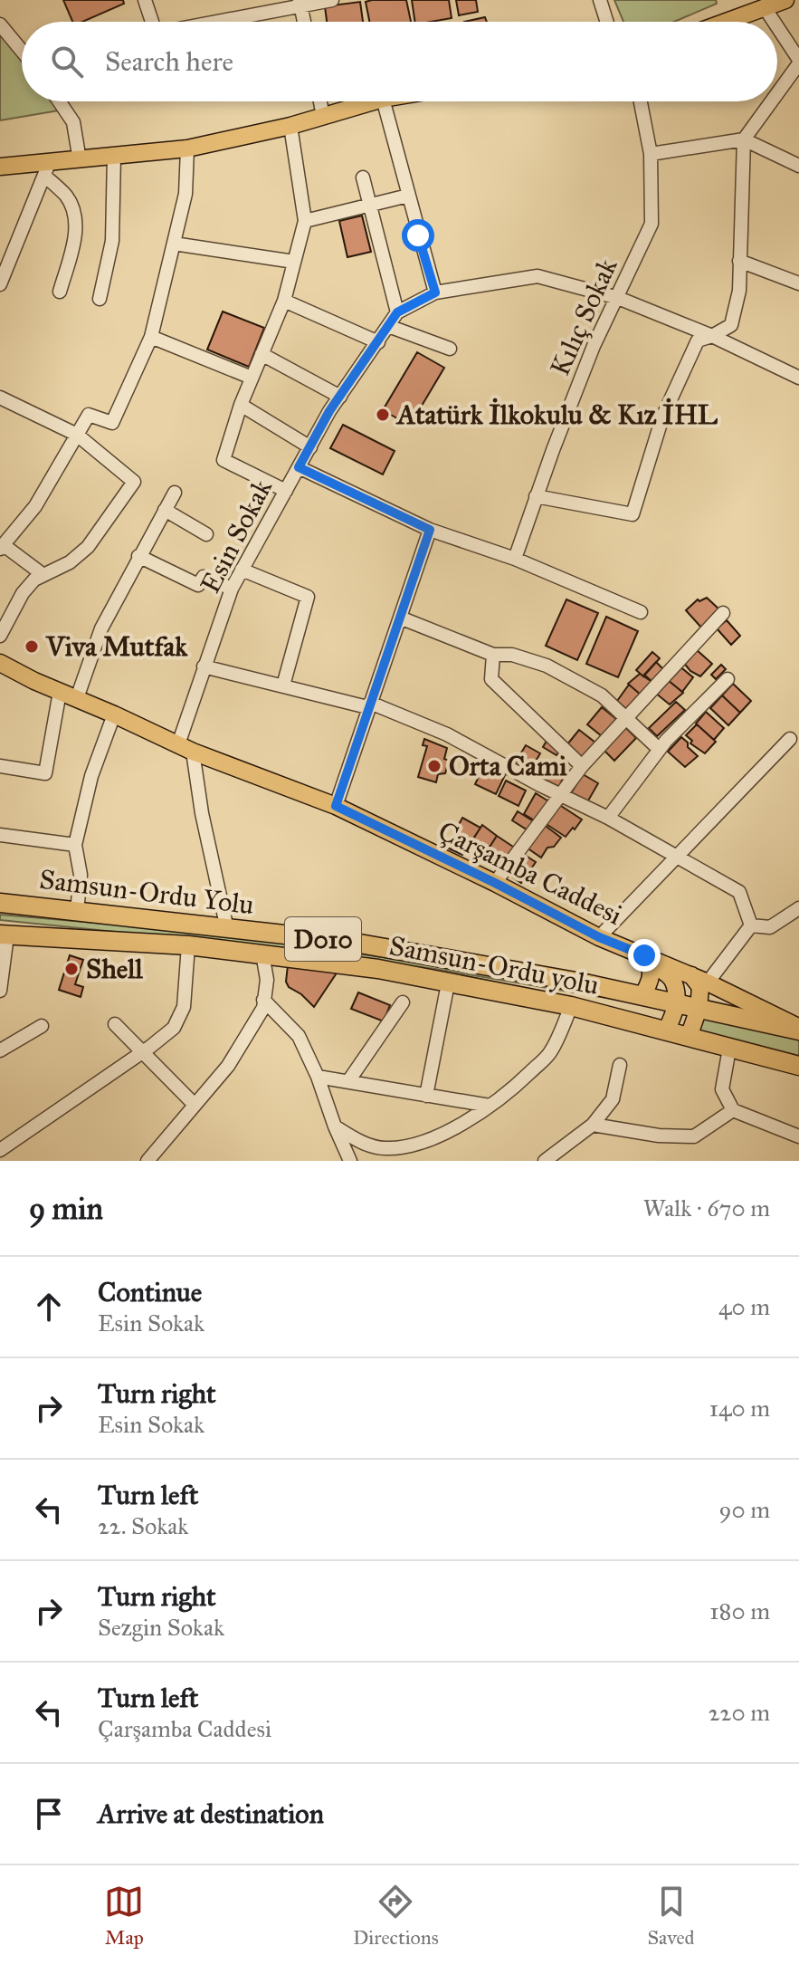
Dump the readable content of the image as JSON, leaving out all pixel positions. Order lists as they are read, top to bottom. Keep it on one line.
{"streets":{"highway":["Samsun-Ordu Yolu","D010","Samsun-Ordu yolu"],"main road":["Çarşamba Caddesi"],"street":["Kılıç Sokak","Esin Sokak"]},"crossings":[["Kılıç Sokak","Esin Sokak"],["Esin Sokak","Çarşamba Caddesi"],["Çarşamba Caddesi","Samsun-Ordu Yolu"]],"places":["Atatürk İlkokulu & Kız İHL","Viva Mutfak","Orta Cami","Shell"],"page":{"search":"Search here","heading":["9 min","Walk · 670 m"],"list":[["Continue","Esin Sokak","40 m"],["Turn right","Esin Sokak","140 m"],["Turn left","22. Sokak","90 m"],["Turn right","Sezgin Sokak","180 m"],["Turn left","Çarşamba Caddesi","220 m"],"Arrive at destination"],"nav":["Map","Directions","Saved"]}}
